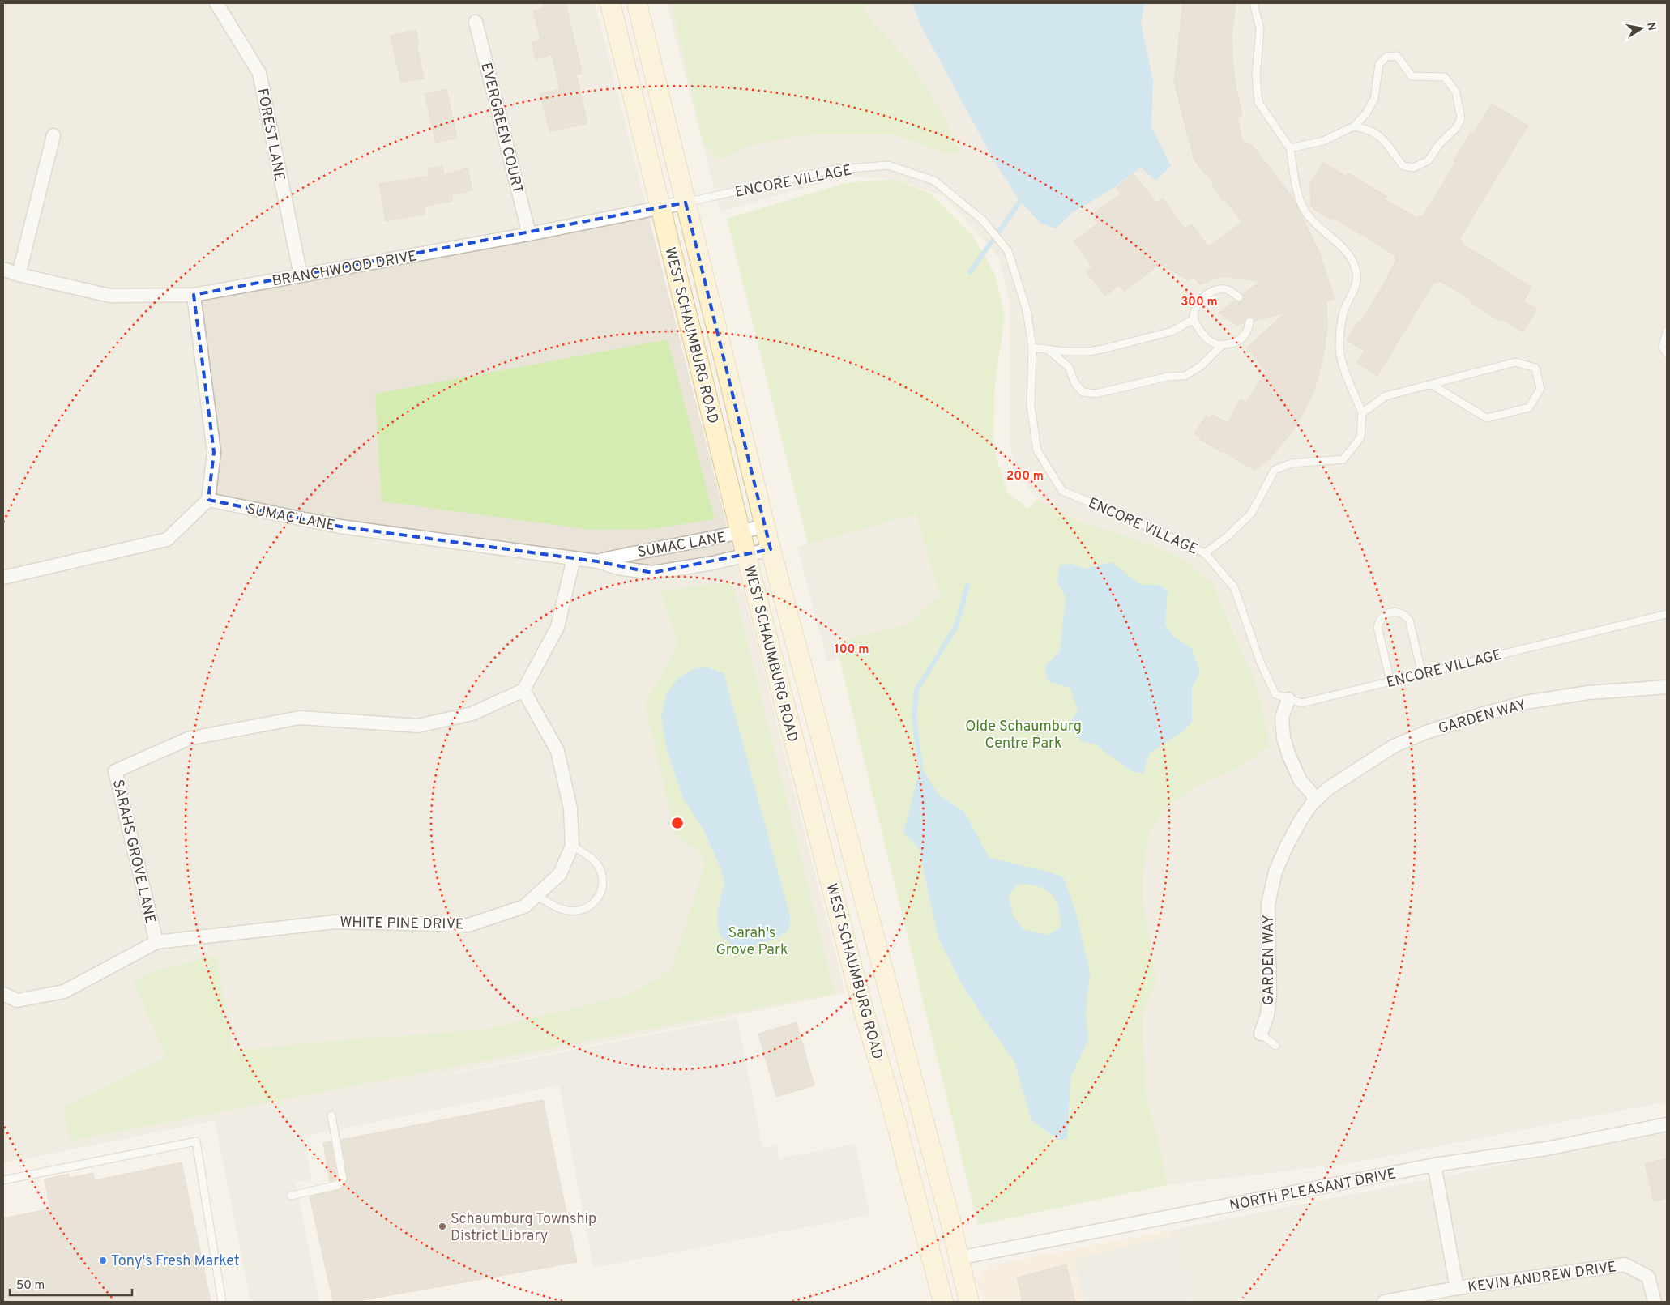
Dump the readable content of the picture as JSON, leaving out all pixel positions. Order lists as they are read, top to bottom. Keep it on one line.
{"streets":{"main road":["WEST SCHAUMBURG ROAD"],"street":["EVERGREEN COURT","FOREST LANE","BRANCHWOOD DRIVE","SUMAC LANE","GARDEN WAY","SARAHS GROVE LANE","WHITE PINE DRIVE","NORTH PLEASANT DRIVE","KEVIN ANDREW DRIVE"],"lane":["ENCORE VILLAGE"]},"crossings":[["EVERGREEN COURT","BRANCHWOOD DRIVE"],["FOREST LANE","BRANCHWOOD DRIVE"],["ENCORE VILLAGE","BRANCHWOOD DRIVE"],["ENCORE VILLAGE","WEST SCHAUMBURG ROAD"],["BRANCHWOOD DRIVE","WEST SCHAUMBURG ROAD"],["WEST SCHAUMBURG ROAD","SUMAC LANE"],["WEST SCHAUMBURG ROAD","NORTH PLEASANT DRIVE"],["SARAHS GROVE LANE","WHITE PINE DRIVE"],["NORTH PLEASANT DRIVE","KEVIN ANDREW DRIVE"]],"parks":["Olde Schaumburg Centre Park","Sarah's Grove Park"],"places":["Schaumburg Township District Library","Tony's Fresh Market"],"scale_bar":"50 m","north":"right","rings":["300 m","200 m","100 m"]}
